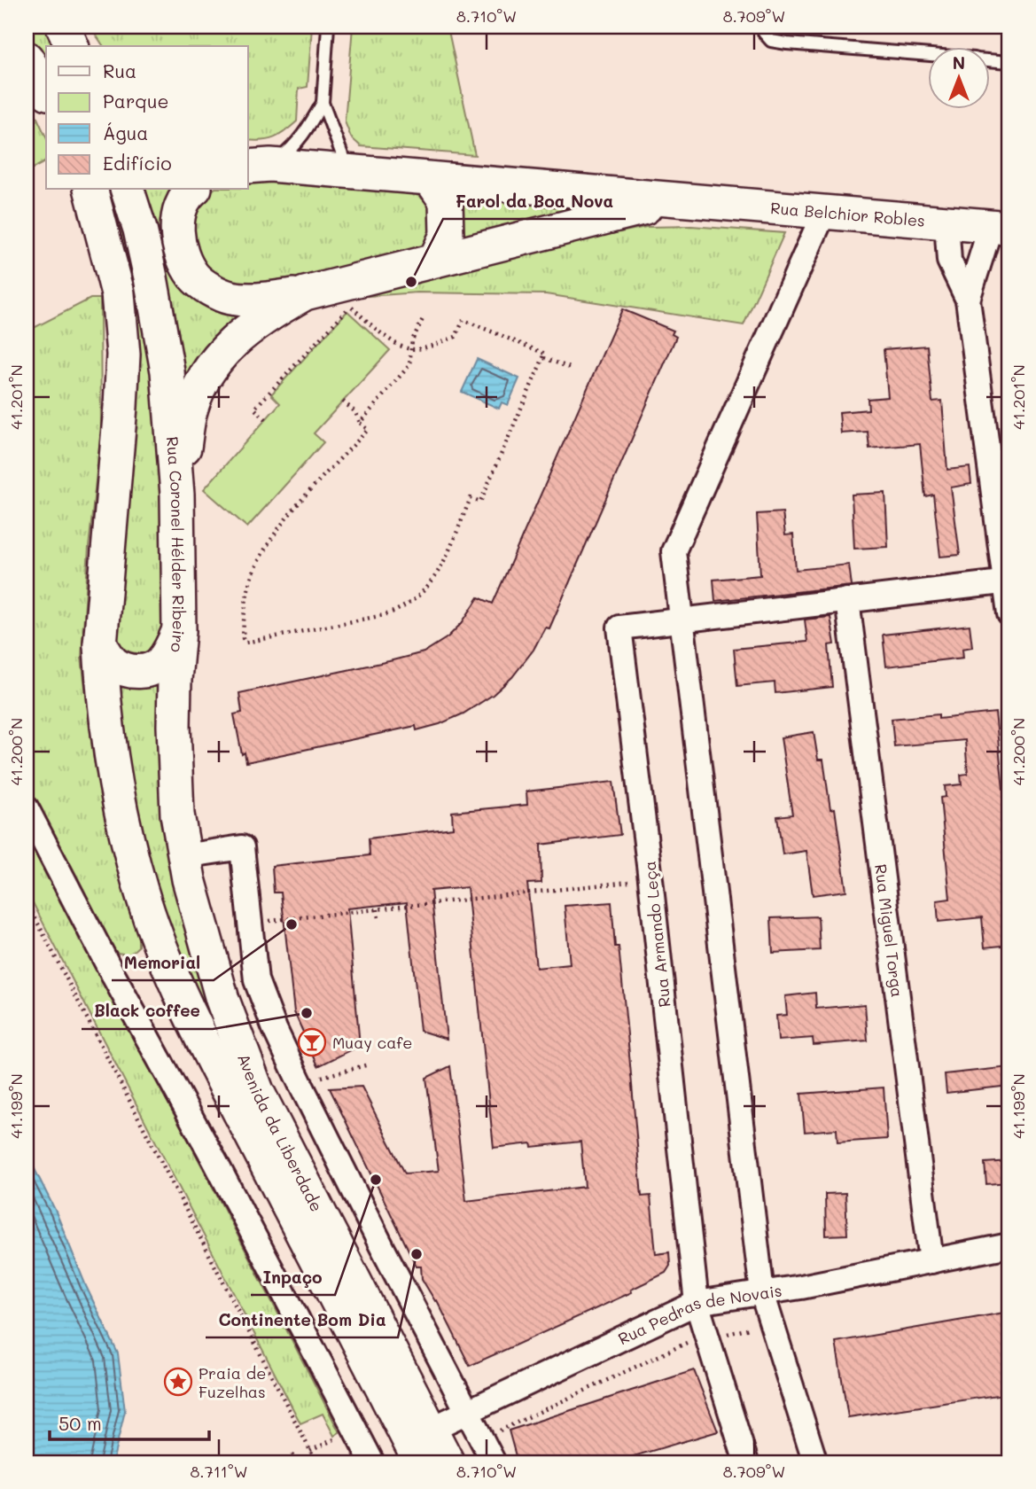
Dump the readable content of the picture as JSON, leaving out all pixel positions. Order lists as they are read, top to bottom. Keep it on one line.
{"streets":{"main road":["Rua Belchior Robles","Rua Coronel Hélder Ribeiro","Avenida da Liberdade"],"street":["Rua Miguel Torga","Rua Armando Leça","Rua Pedras de Novais"]},"crossings":[["Rua Belchior Robles","Rua Coronel Hélder Ribeiro"],["Rua Coronel Hélder Ribeiro","Avenida da Liberdade"],["Rua Miguel Torga","Rua Armando Leça"],["Rua Miguel Torga","Rua Pedras de Novais"],["Rua Armando Leça","Rua Pedras de Novais"],["Avenida da Liberdade","Rua Pedras de Novais"]],"places":{"other":["Farol da Boa Nova","Memorial","Black coffee","Inpaço","Continente Bom Dia"],"bar":["Muay cafe"],"place":["Praia de Fuzelhas"]},"legend":["Rua","Parque","Água","Edifício"],"scale_bar":"50 m","north":"top","coordinates":["8.710°W","8.709°W","41.201°N","41.200°N","41.199°N","8.711°W"]}
